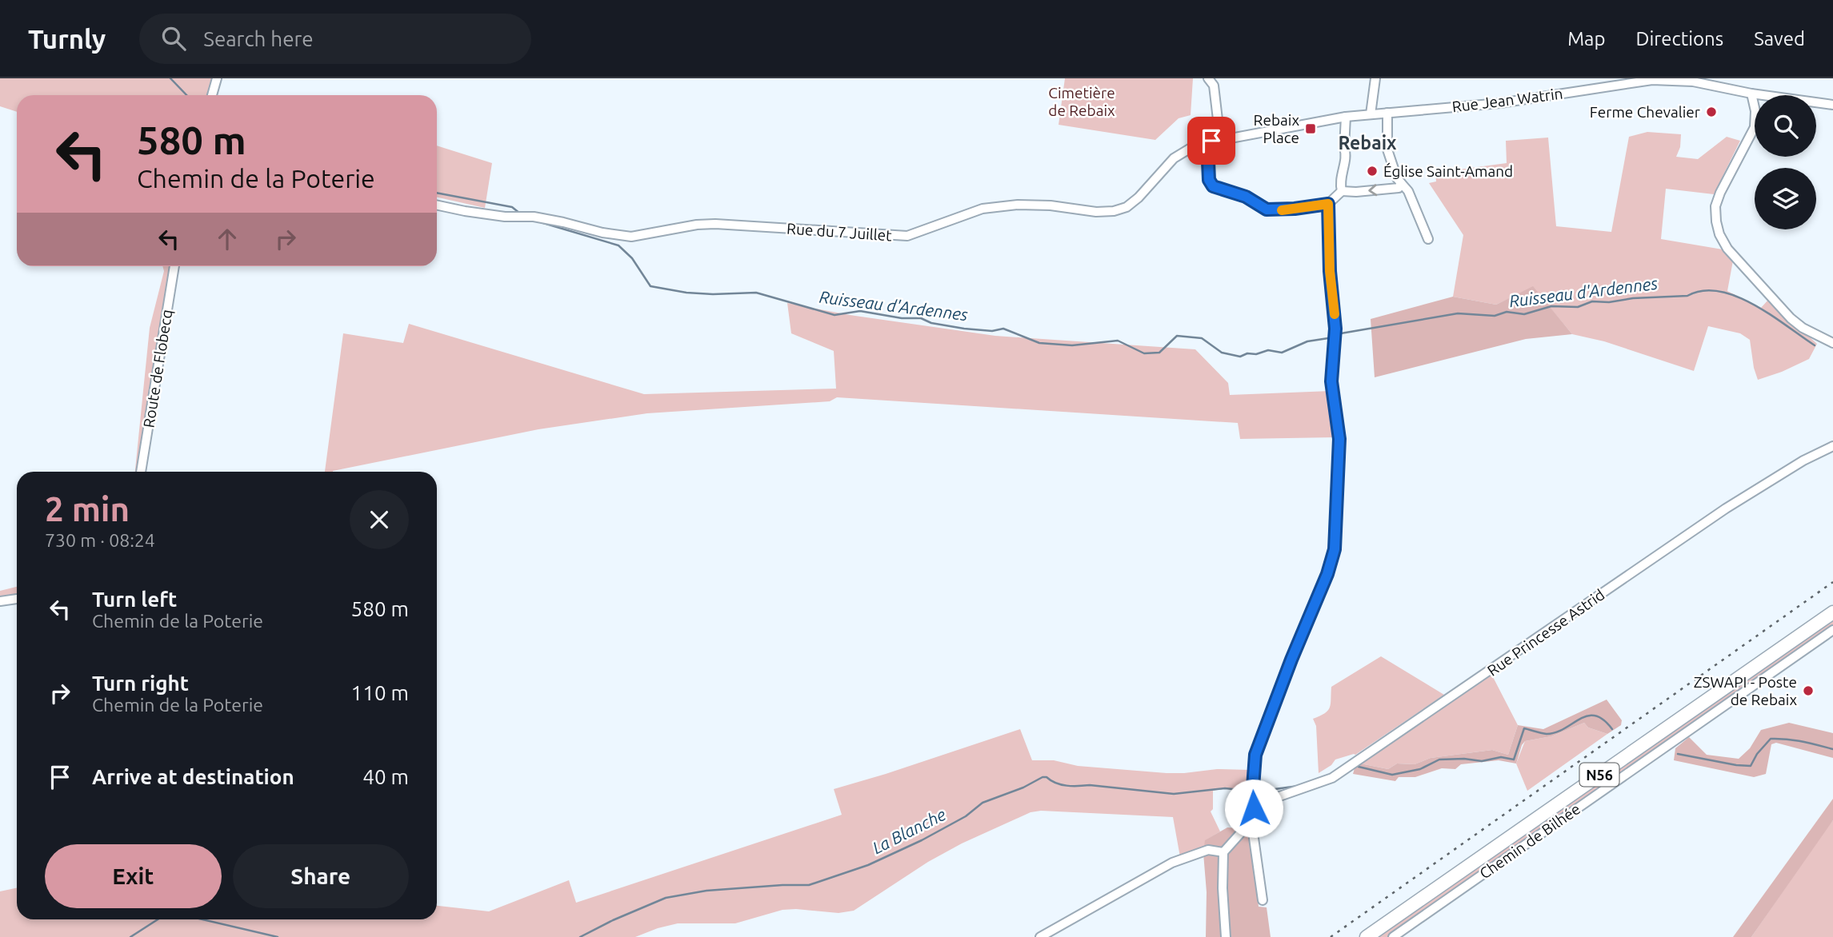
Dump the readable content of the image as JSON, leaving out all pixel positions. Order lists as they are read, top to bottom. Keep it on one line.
{"streets":{"highway":["N56"],"street":["Rue Jean Watrin","Rue du 7 Juillet","Route de Flobecq","Rue Princesse Astrid","Chemin de Bilhée"]},"crossings":[["Rue Jean Watrin","Rue du 7 Juillet"]],"districts":["Rebaix"],"water":["Ruisseau d'Ardennes","La Blanche"],"parks":["Cimetière de Rebaix"],"places":{"other":["Ferme Chevalier","Église Saint-Amand","ZSWAPI - Poste de Rebaix"],"transit":["Rebaix Place"]},"page":{"header":"Turnly","search":"Search here","nav":["Map","Directions","Saved"],"turn":["580 m","Chemin de la Poterie"],"heading":["2 min","730 m · 08:24"],"list":[{"name":"Turn left","note":"Chemin de la Poterie","value":"580 m"},{"name":"Turn right","note":"Chemin de la Poterie","value":"110 m"},{"name":"Arrive at destination","value":"40 m"}],"buttons":["Exit","Share"]}}
